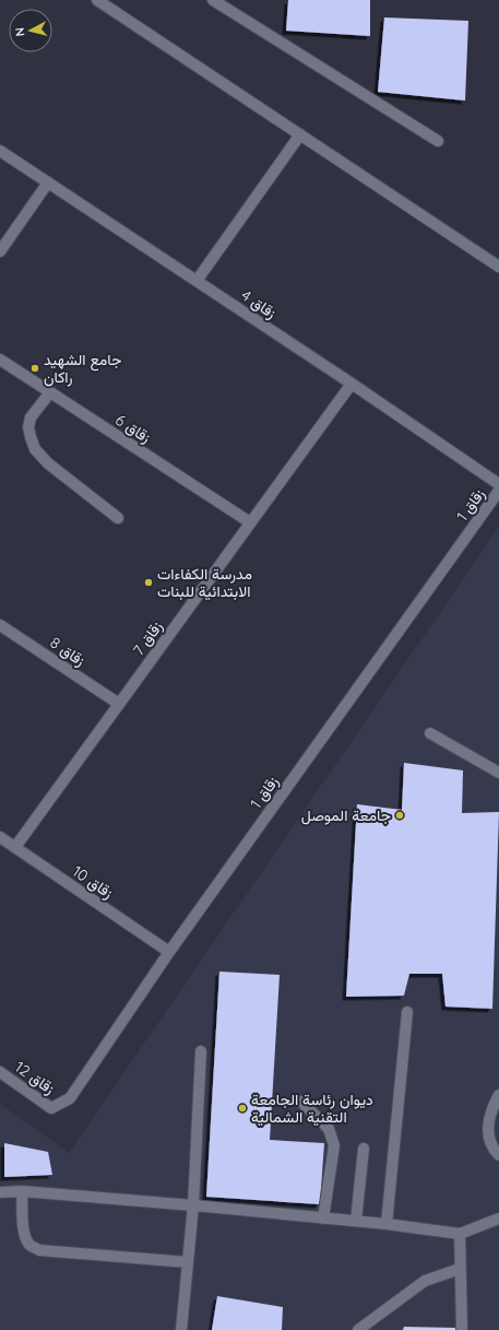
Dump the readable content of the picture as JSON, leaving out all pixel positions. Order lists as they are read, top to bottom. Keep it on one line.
{"streets":{"street":["زقاق 4","زقاق 6","زقاق 1","زقاق 7","زقاق 8","زقاق 10","زقاق 12"]},"crossings":[["زقاق 4","زقاق 7"],["زقاق 6","زقاق 7"],["زقاق 1","زقاق 10"],["زقاق 1","زقاق 12"],["زقاق 7","زقاق 8"],["زقاق 7","زقاق 10"]],"places":["جامع الشهيد راكان","مدرسة الكفاءات الابتدائية للبنات","جامعة الموصل","ديوان رئاسة الجامعة التقنية الشمالية"],"north":"left"}
